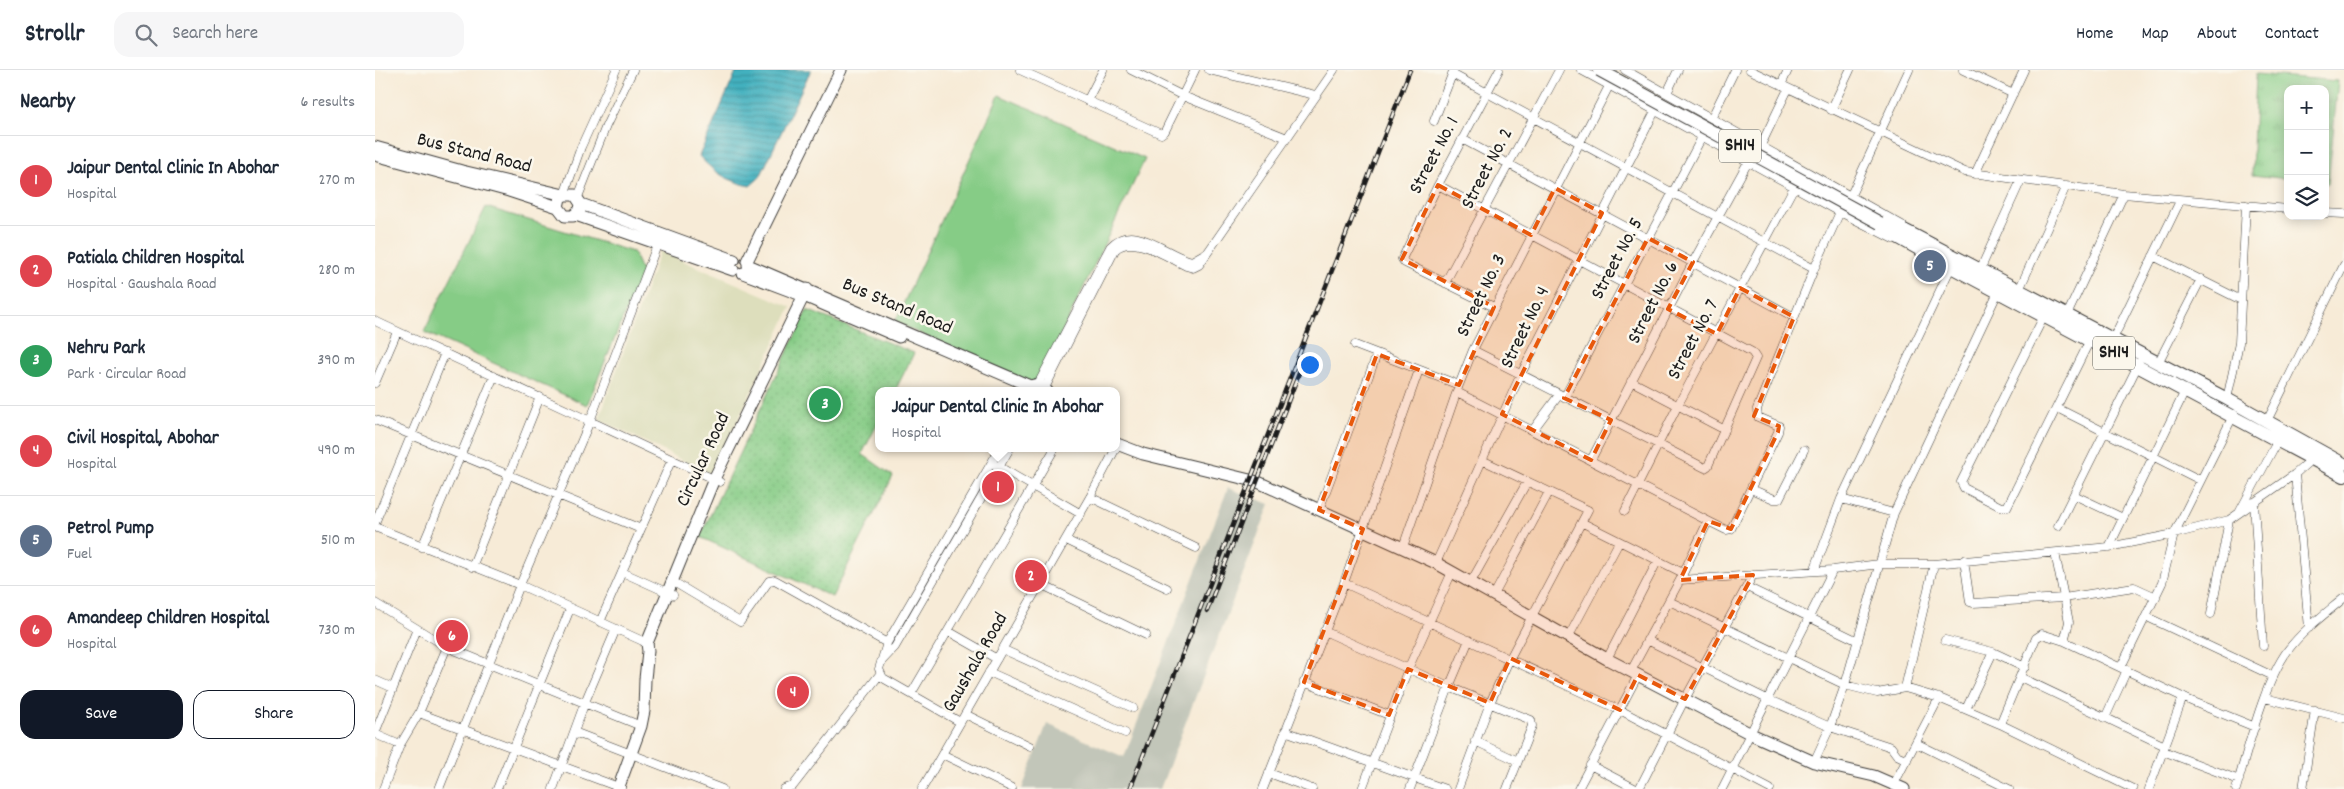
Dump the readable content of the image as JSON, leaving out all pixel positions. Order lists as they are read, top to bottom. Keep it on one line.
{"streets":{"main road":["SH14","Bus Stand Road","Circular Road"],"street":["Street No. 1","Street No. 2","Street No. 5","Street No. 3","Street No. 6","Street No. 4","Street No. 7","Gaushala Road"]},"crossings":[["Bus Stand Road","Circular Road"],["Street No. 1","Street No. 2"]],"page":{"header":"Strollr","search":"Search here","nav":["Home","Map","About","Contact"],"heading":["Nearby","6 results"],"map_buttons":["+","−"],"list":[{"mark":"1","name":"Jaipur Dental Clinic In Abohar","note":"Hospital","value":"270 m"},{"mark":"2","name":"Patiala Children Hospital","note":"Hospital · Gaushala Road","value":"280 m"},{"mark":"3","name":"Nehru Park","note":"Park · Circular Road","value":"390 m"},{"mark":"4","name":"Civil Hospital, Abohar","note":"Hospital","value":"490 m"},{"mark":"5","name":"Petrol Pump","note":"Fuel","value":"510 m"},{"mark":"6","name":"Amandeep Children Hospital","note":"Hospital","value":"730 m"}],"pins":["5","3","1","2","6","4"],"popup":["Jaipur Dental Clinic In Abohar","Hospital"],"buttons":["Save","Share"]}}
